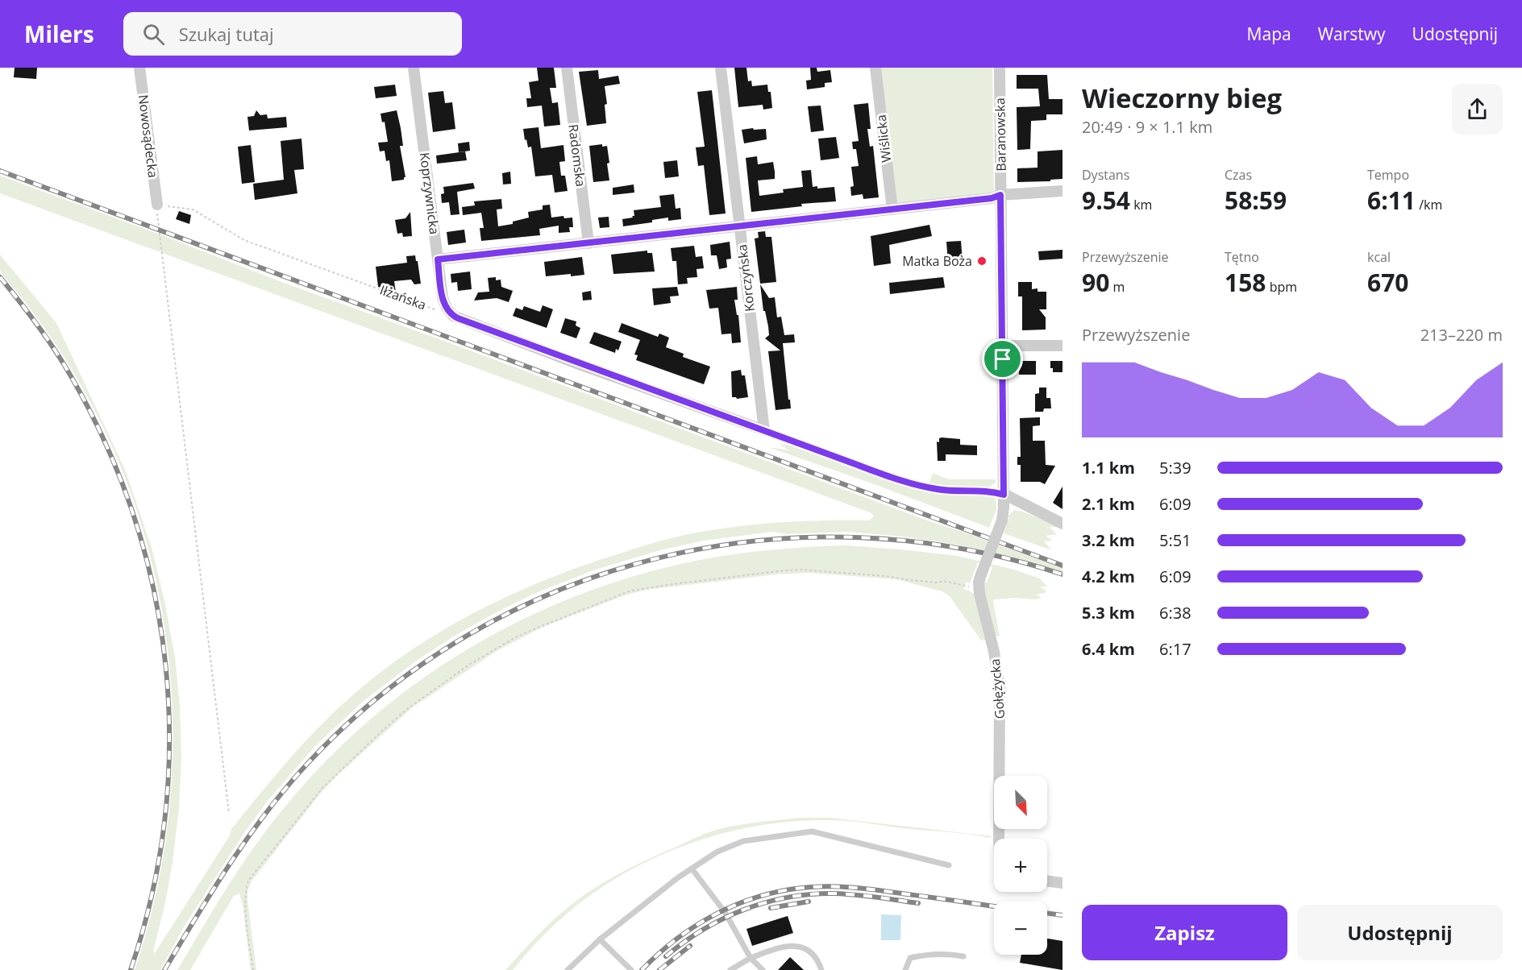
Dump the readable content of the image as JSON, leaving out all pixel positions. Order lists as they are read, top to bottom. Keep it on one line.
{"streets":{"street":["Baranowska","Nowosądecka","Wiślicka","Radomska","Koprzywnicka","Korczyńska","Gołężycka"],"path":["Iłżańska"]},"crossings":[["Baranowska","Gołężycka"],["Nowosądecka","Iłżańska"],["Koprzywnicka","Iłżańska"]],"places":["Matka Boża"],"north":"bottom right","page":{"header":"Milers","search":"Szukaj tutaj","nav":["Mapa","Warstwy","Udostępnij"],"heading":["Wieczorny bieg","20:49 · 9 × 1.1 km"],"stats":[["Dystans","9.54 km"],["Czas","58:59"],["Tempo","6:11 /km"],["Przewyższenie","90 m"],["Tętno","158 bpm"],["kcal","670"]],"chart":["Przewyższenie","213–220 m"],"list":[{"name":"1.1 km","note":"5:39"},{"name":"2.1 km","note":"6:09"},{"name":"3.2 km","note":"5:51"},{"name":"4.2 km","note":"6:09"},{"name":"5.3 km","note":"6:38"},{"name":"6.4 km","note":"6:17"}],"map_buttons":["+","−"],"buttons":["Zapisz","Udostępnij"]}}
